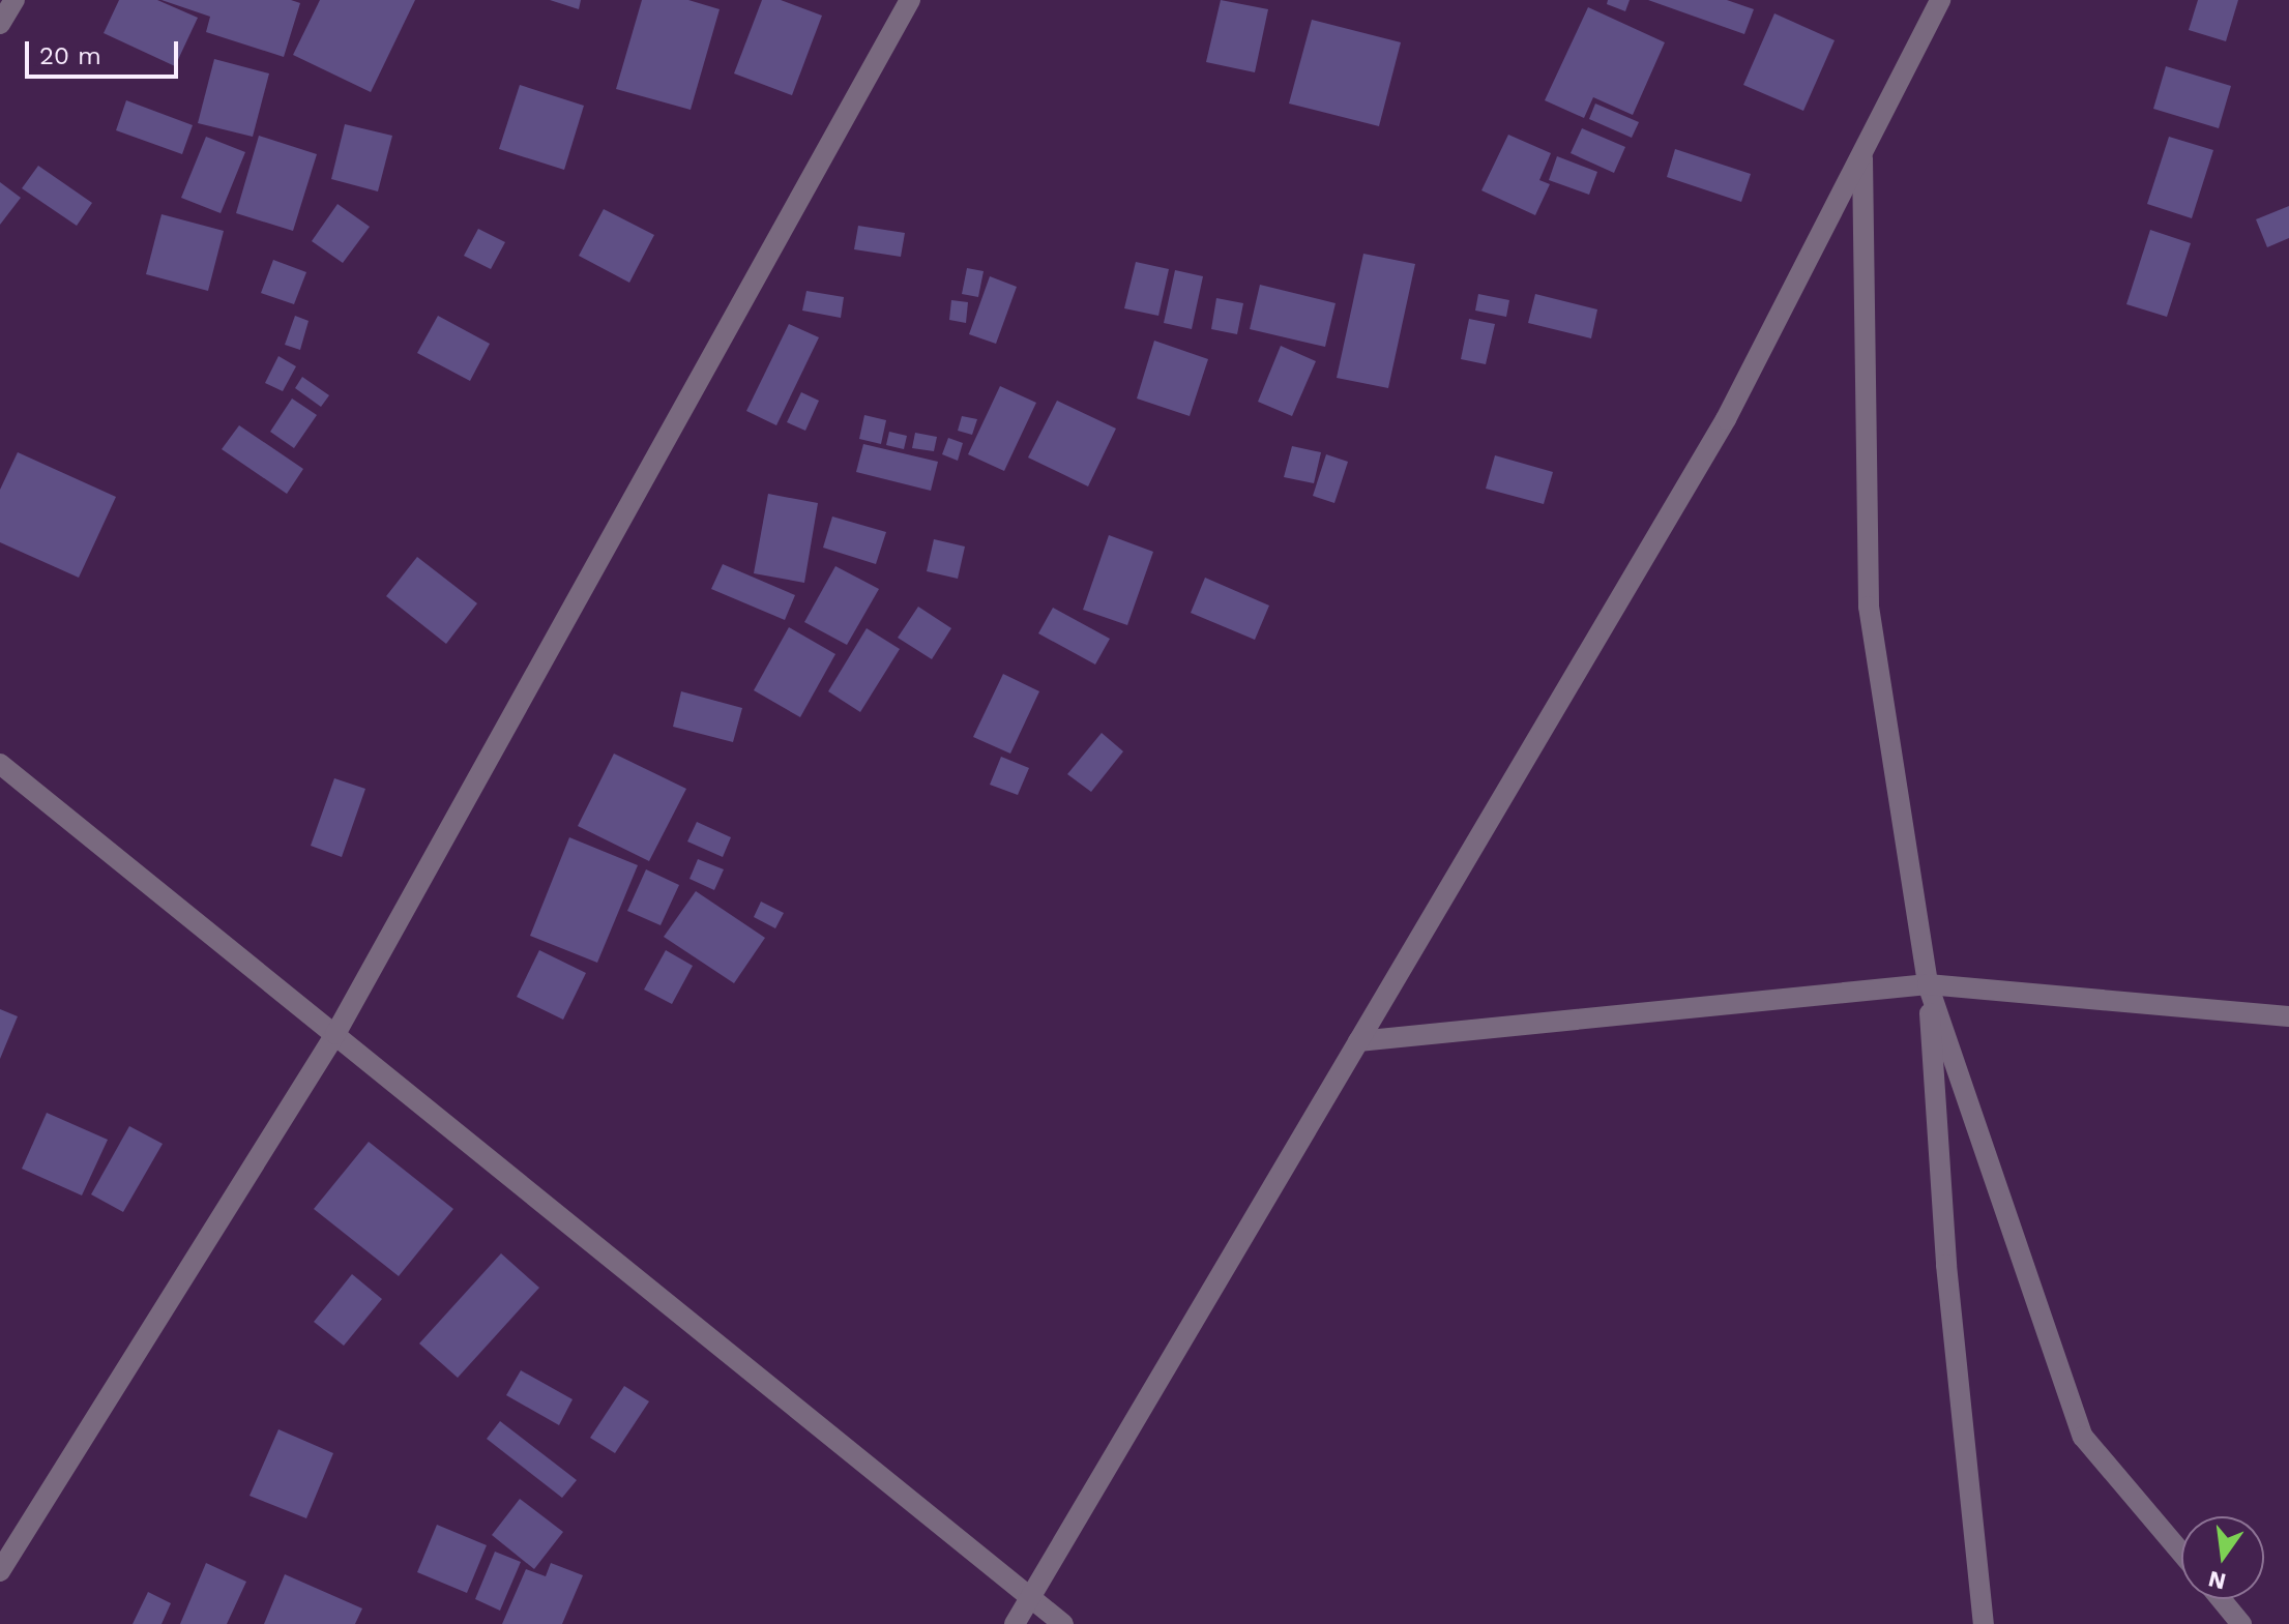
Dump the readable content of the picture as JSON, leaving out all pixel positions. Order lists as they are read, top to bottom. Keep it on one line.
{"scale_bar":"20 m","north":"bottom"}
